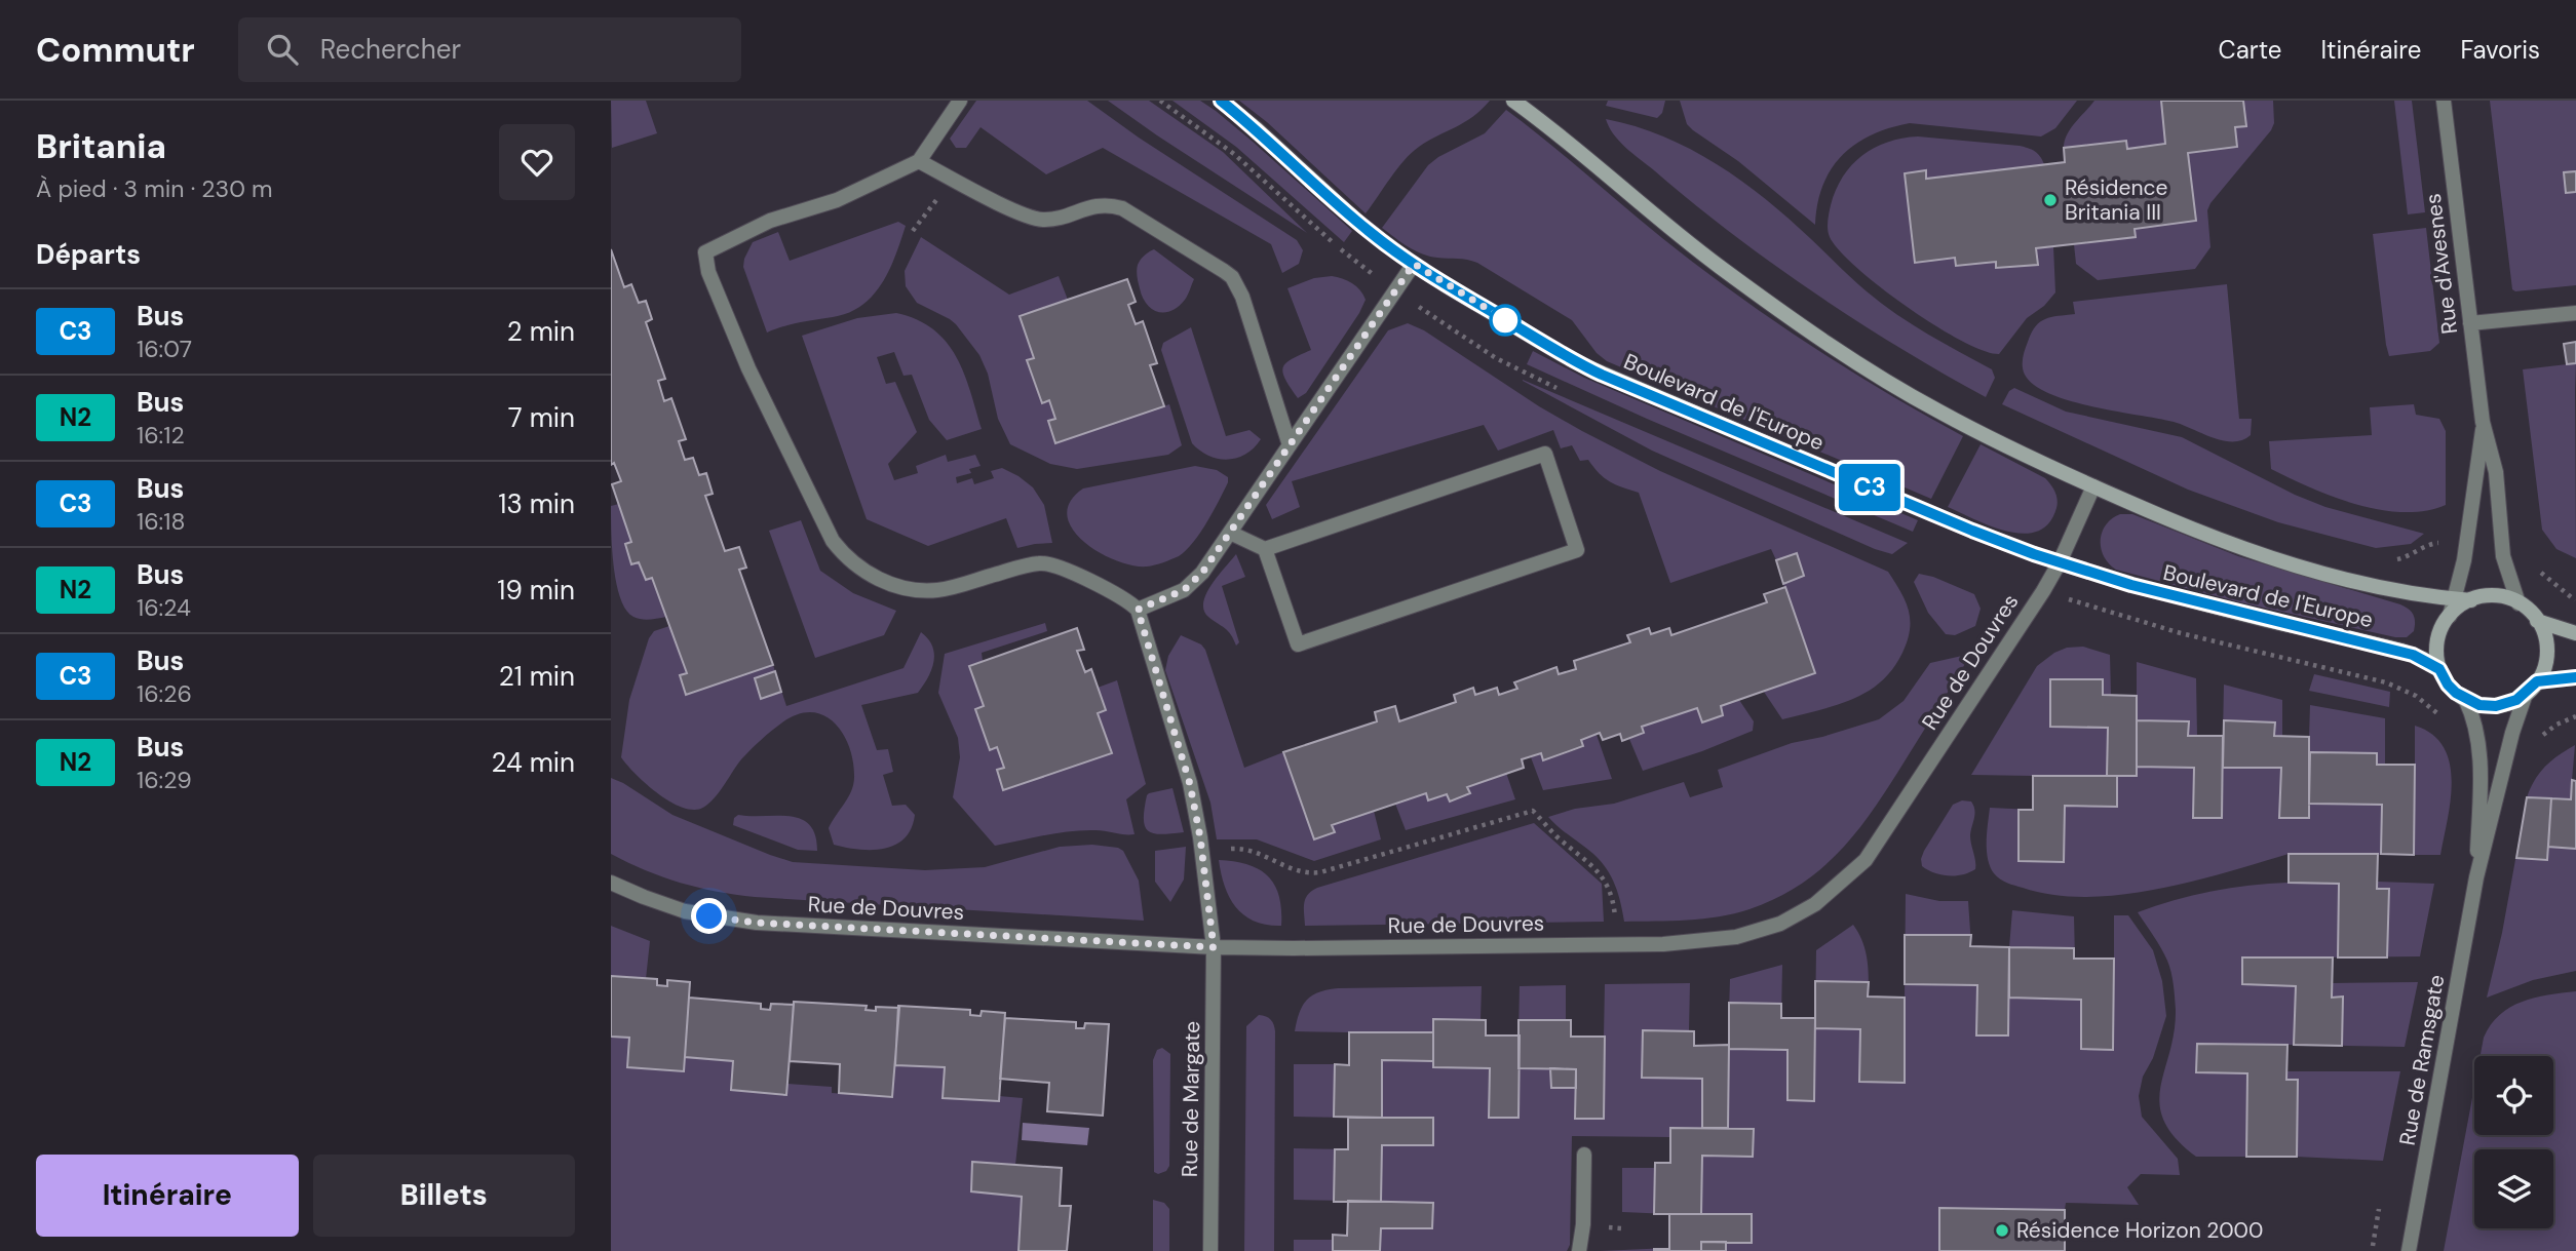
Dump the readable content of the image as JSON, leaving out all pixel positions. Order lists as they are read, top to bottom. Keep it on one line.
{"streets":{"street":["Rue d'Avesnes","Boulevard de l'Europe","Rue de Douvres","Rue de Ramsgate","Rue de Margate"]},"crossings":[["Rue d'Avesnes","Boulevard de l'Europe"],["Rue d'Avesnes","Rue de Ramsgate"],["Boulevard de l'Europe","Rue de Douvres"],["Boulevard de l'Europe","Rue de Ramsgate"],["Rue de Douvres","Rue de Margate"]],"places":["Résidence Britania III","Résidence Horizon 2000"],"lines":["bus line C3"],"page":{"header":"Commutr","search":"Rechercher","nav":["Carte","Itinéraire","Favoris"],"heading":[["Britania","À pied · 3 min · 230 m"],"Départs"],"on_map":"C3","list":[{"mark":"C3","name":"Bus","note":"16:07","value":"2 min"},{"mark":"N2","name":"Bus","note":"16:12","value":"7 min"},{"mark":"C3","name":"Bus","note":"16:18","value":"13 min"},{"mark":"N2","name":"Bus","note":"16:24","value":"19 min"},{"mark":"C3","name":"Bus","note":"16:26","value":"21 min"},{"mark":"N2","name":"Bus","note":"16:29","value":"24 min"}],"buttons":["Itinéraire","Billets"]}}
